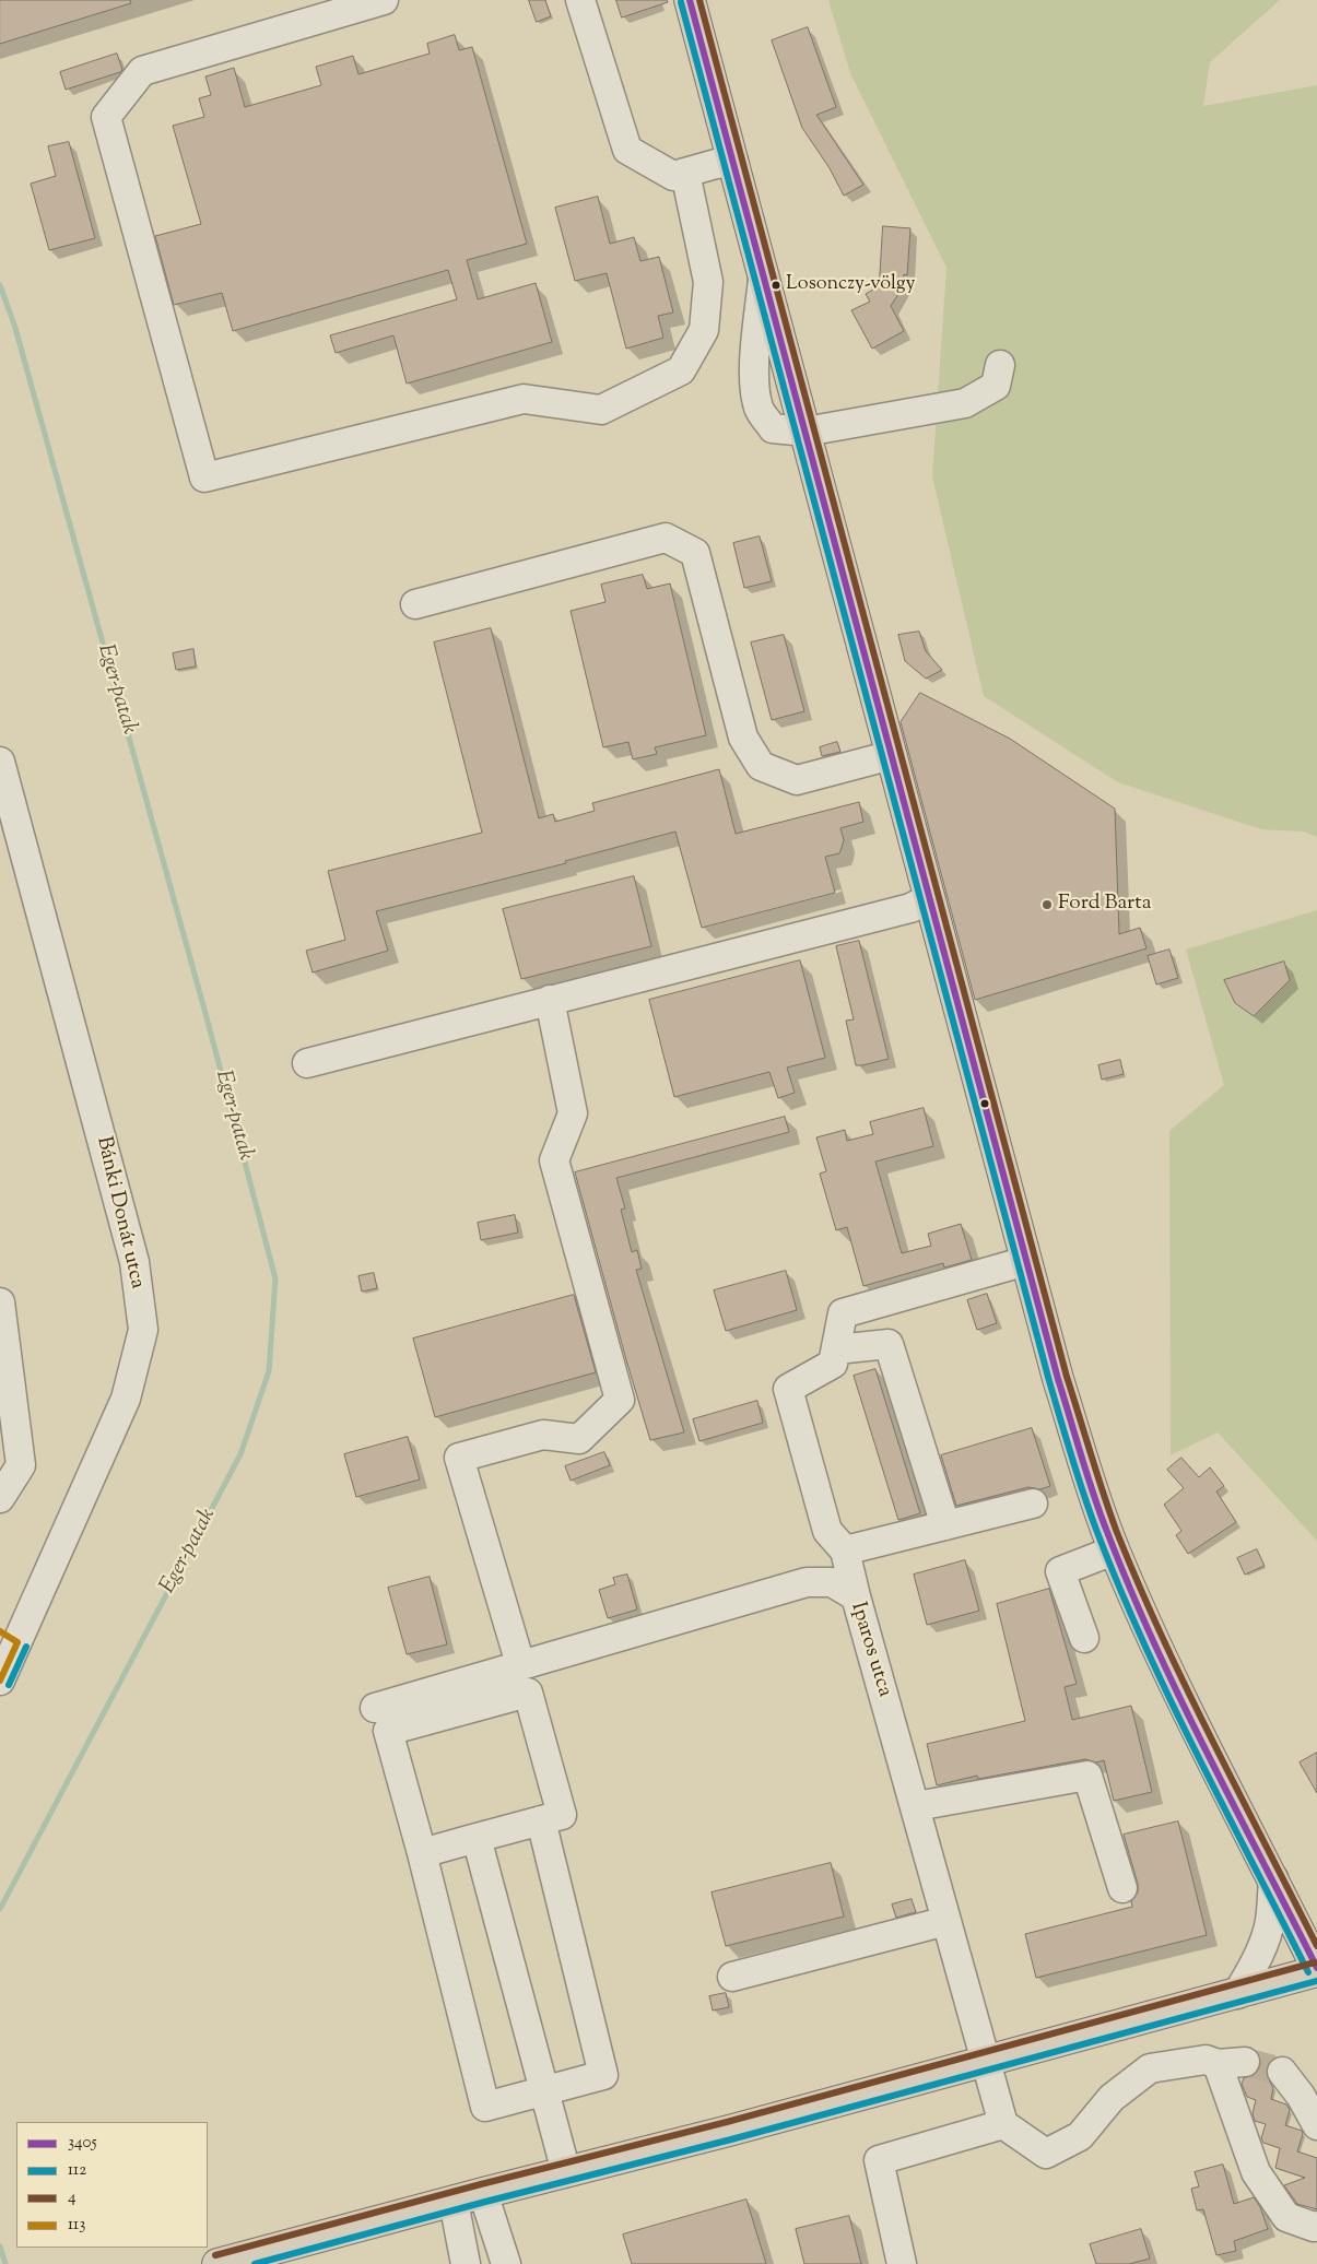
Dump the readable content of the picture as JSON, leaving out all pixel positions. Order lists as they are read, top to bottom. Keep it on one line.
{"streets":{"street":["Bánki Donát utca","Iparos utca"]},"water":["Eger-patak"],"places":["Losonczy-völgy","Ford Barta"],"lines":["transit line 3405","transit line 4","transit line 112","transit line 113"],"legend":["3405","112","4","113"]}
